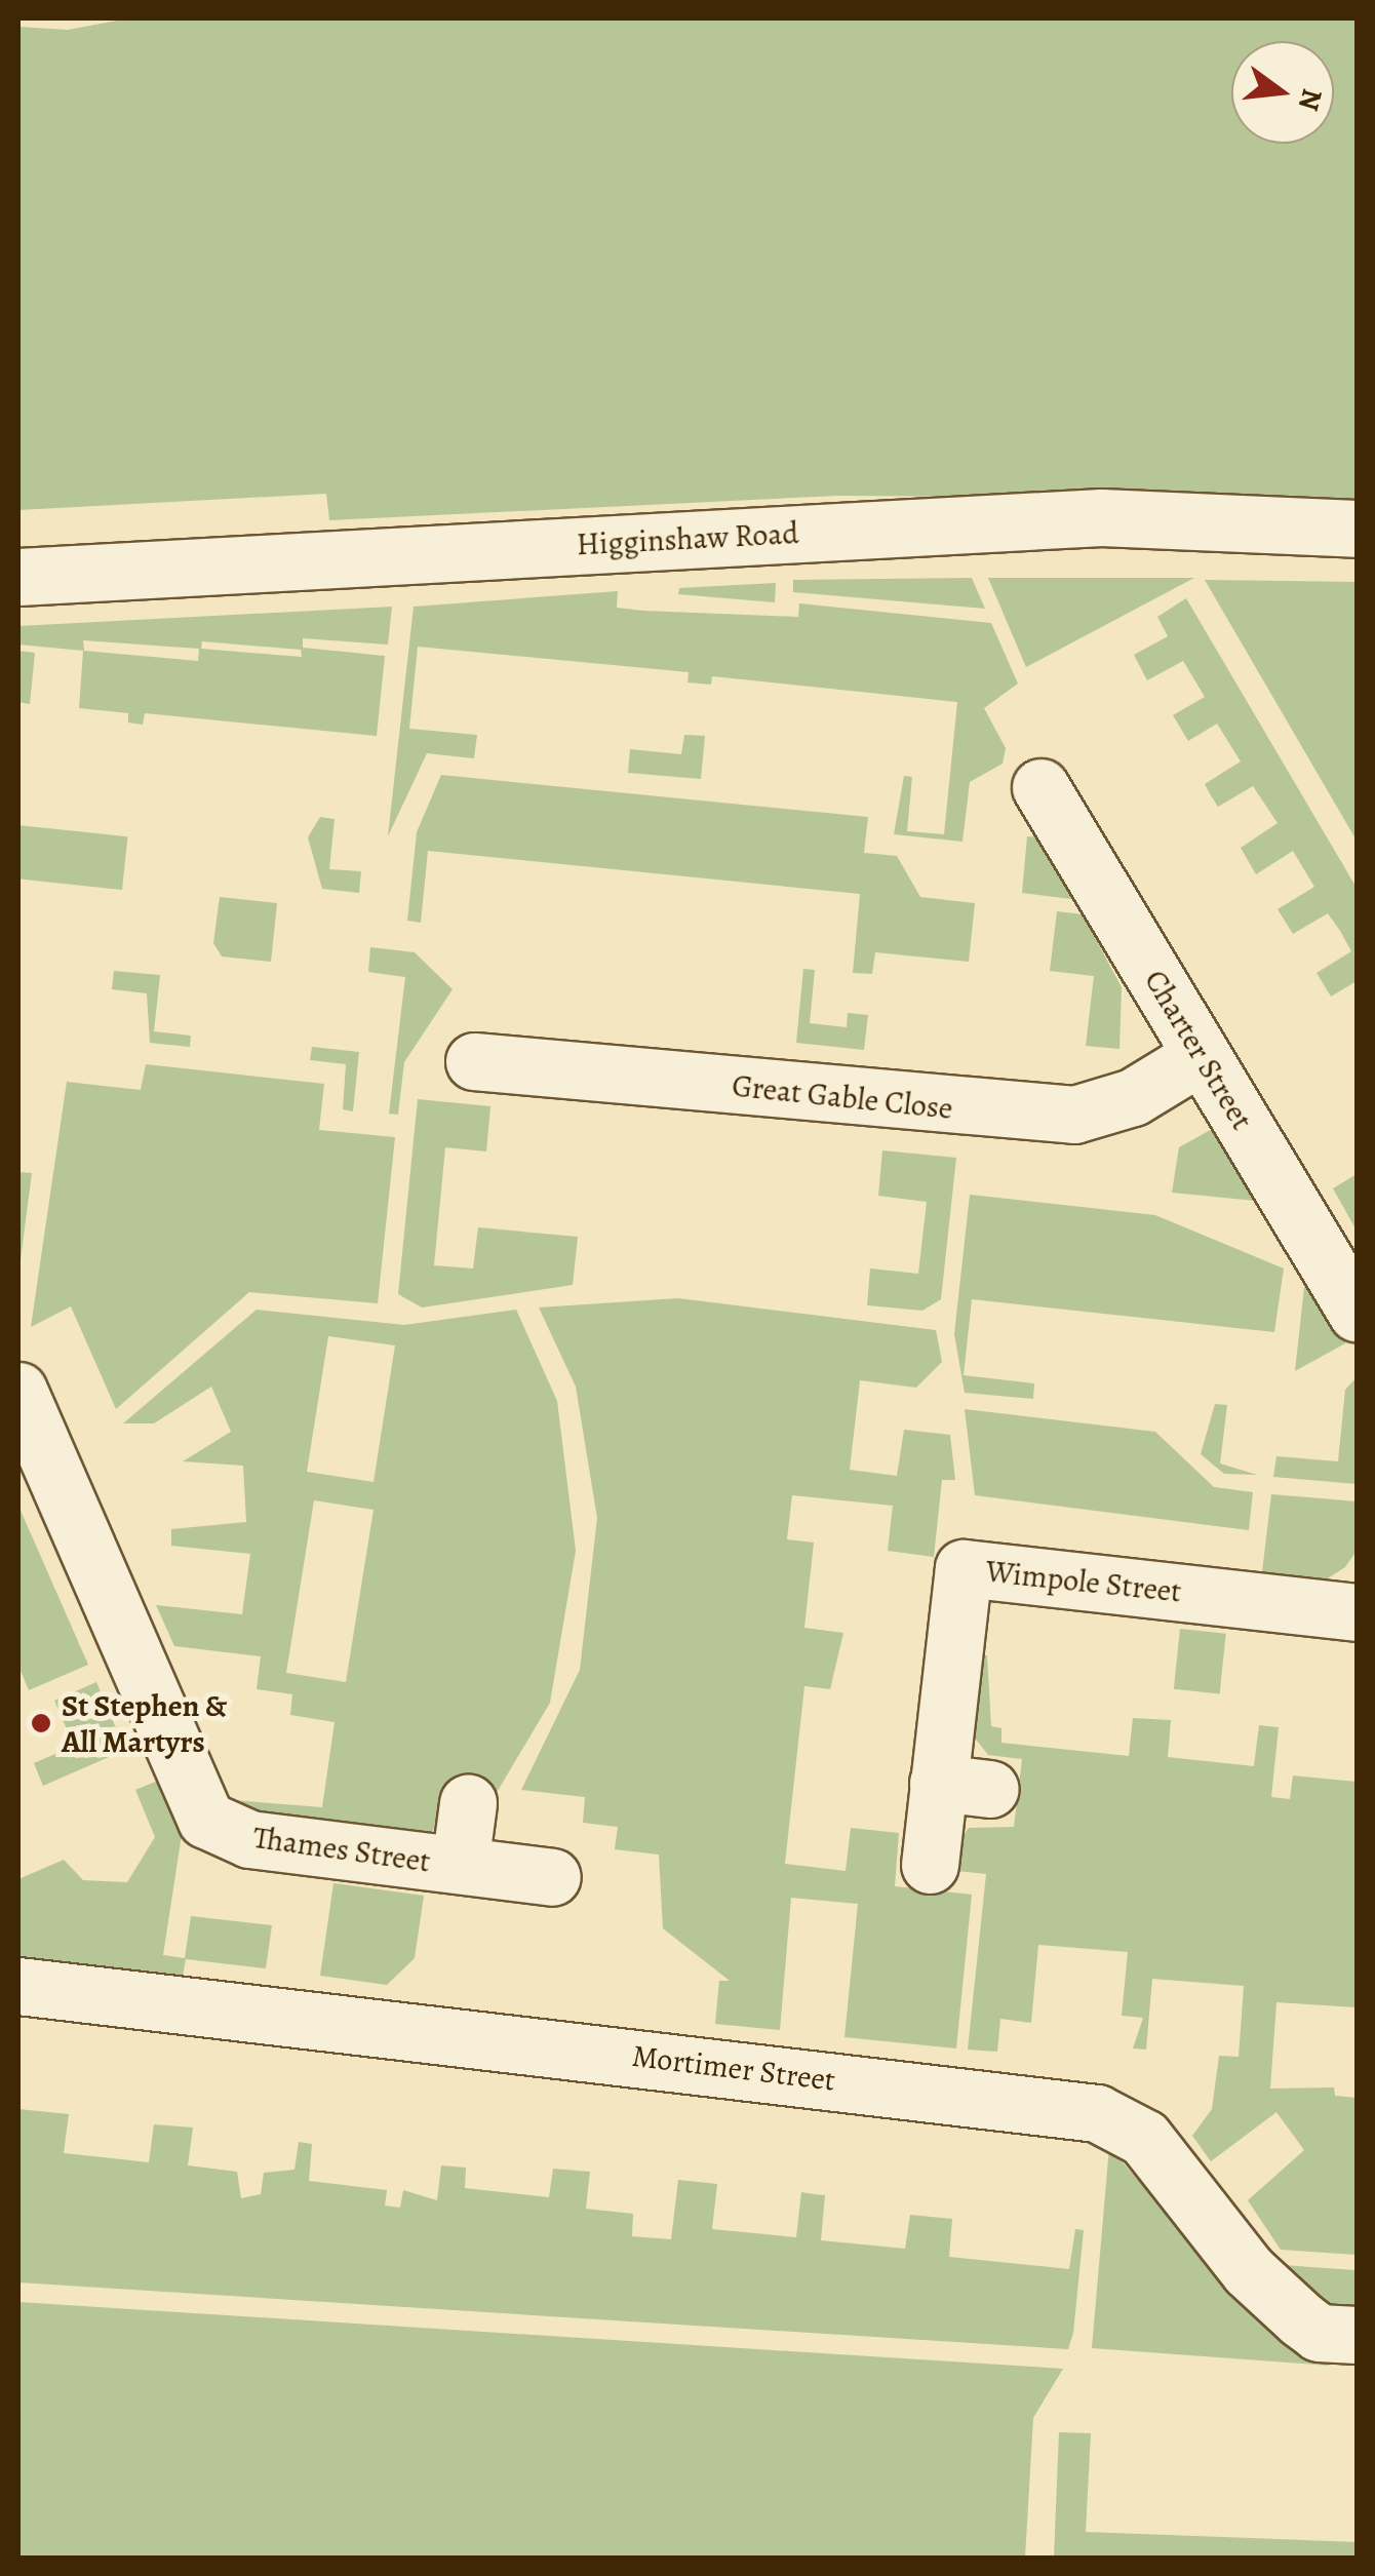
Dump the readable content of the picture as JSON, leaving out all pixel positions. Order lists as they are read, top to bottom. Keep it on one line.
{"streets":{"street":["Higginshaw Road","Charter Street","Great Gable Close","Wimpole Street","Thames Street","Mortimer Street"]},"crossings":[["Charter Street","Great Gable Close"]],"places":["St Stephen & All Martyrs"],"north":"right"}
